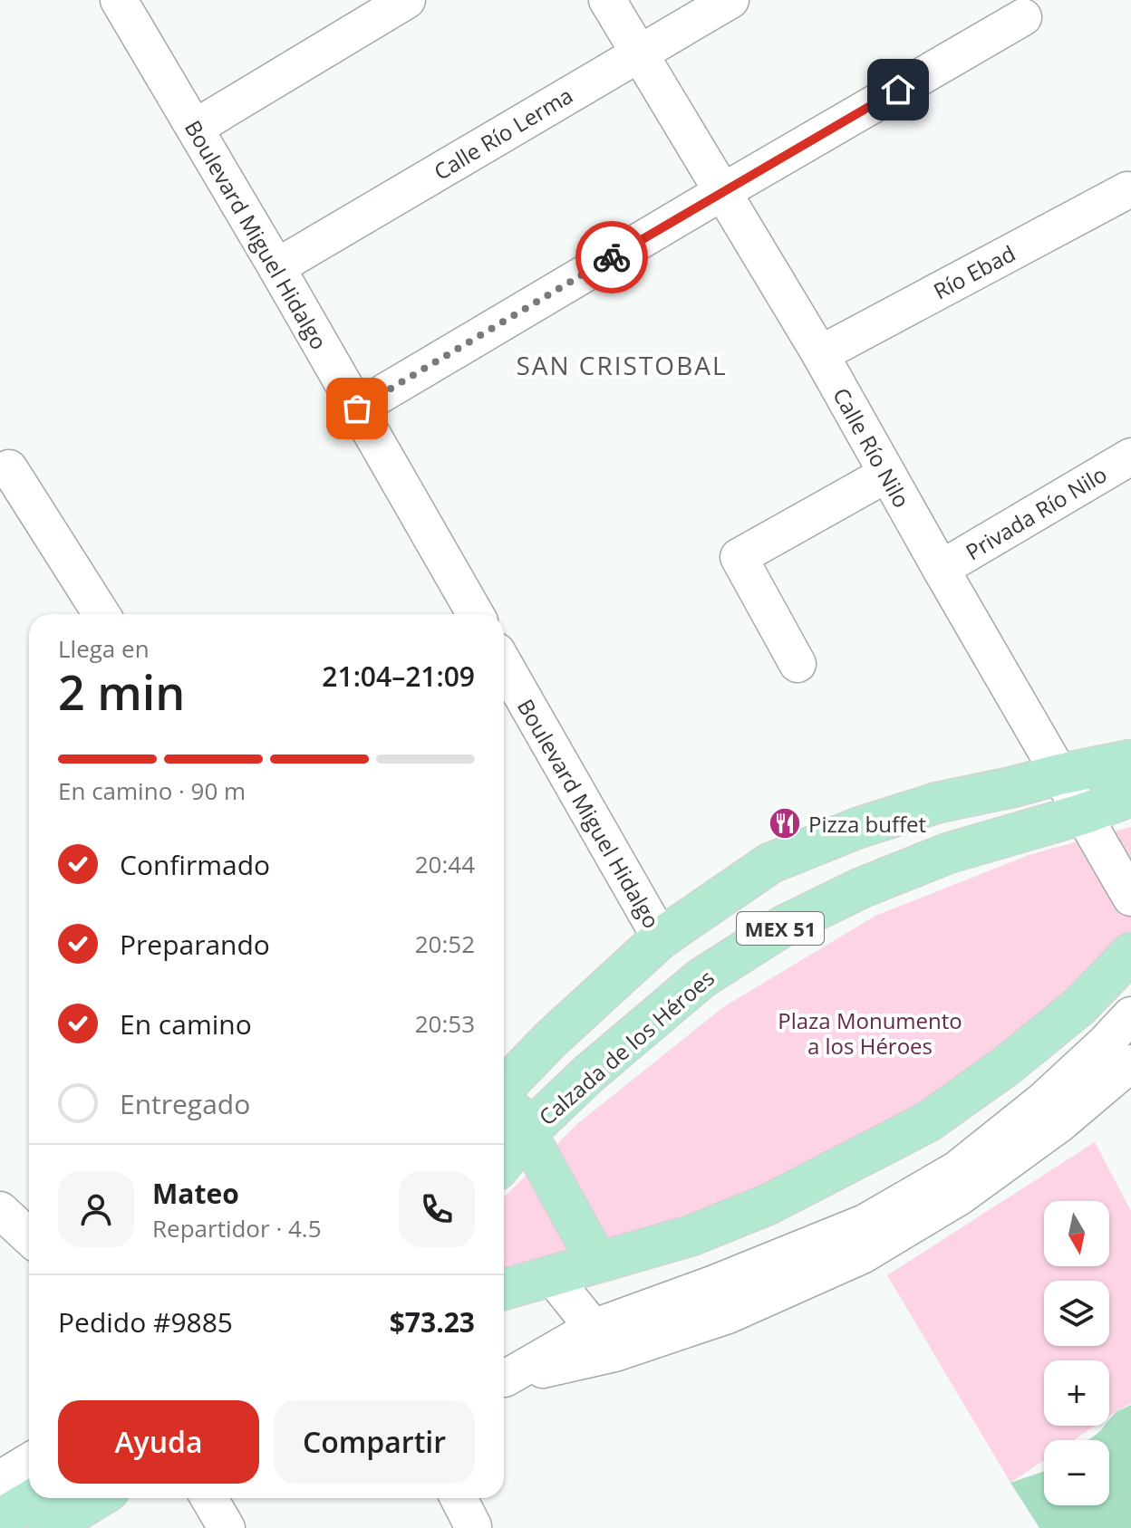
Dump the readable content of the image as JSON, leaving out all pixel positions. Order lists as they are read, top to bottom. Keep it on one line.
{"streets":{"main road":["MEX 51","Calzada de los Héroes"],"street":["Calle Río Lerma","Boulevard Miguel Hidalgo","Río Ebad","Calle Río Nilo","Privada Río Nilo"]},"crossings":[["Calle Río Lerma","Boulevard Miguel Hidalgo"],["Calle Río Lerma","Calle Río Nilo"],["Río Ebad","Calle Río Nilo"],["Calle Río Nilo","Privada Río Nilo"],["Calle Río Nilo","Calzada de los Héroes"]],"districts":["SAN CRISTOBAL"],"parks":["Plaza Monumento a los Héroes"],"places":{"restaurant":["Pizza buffet"]},"north":"bottom","page":{"heading":["2 min","Llega en","21:04–21:09"],"panel":["Mateo","Repartidor · 4.5","Pedido #9885","$73.23"],"bar":"En camino · 90 m","list":[["Confirmado","20:44"],["Preparando","20:52"],["En camino","20:53"],"Entregado"],"map_buttons":["+","−"],"buttons":["Ayuda","Compartir"]}}
